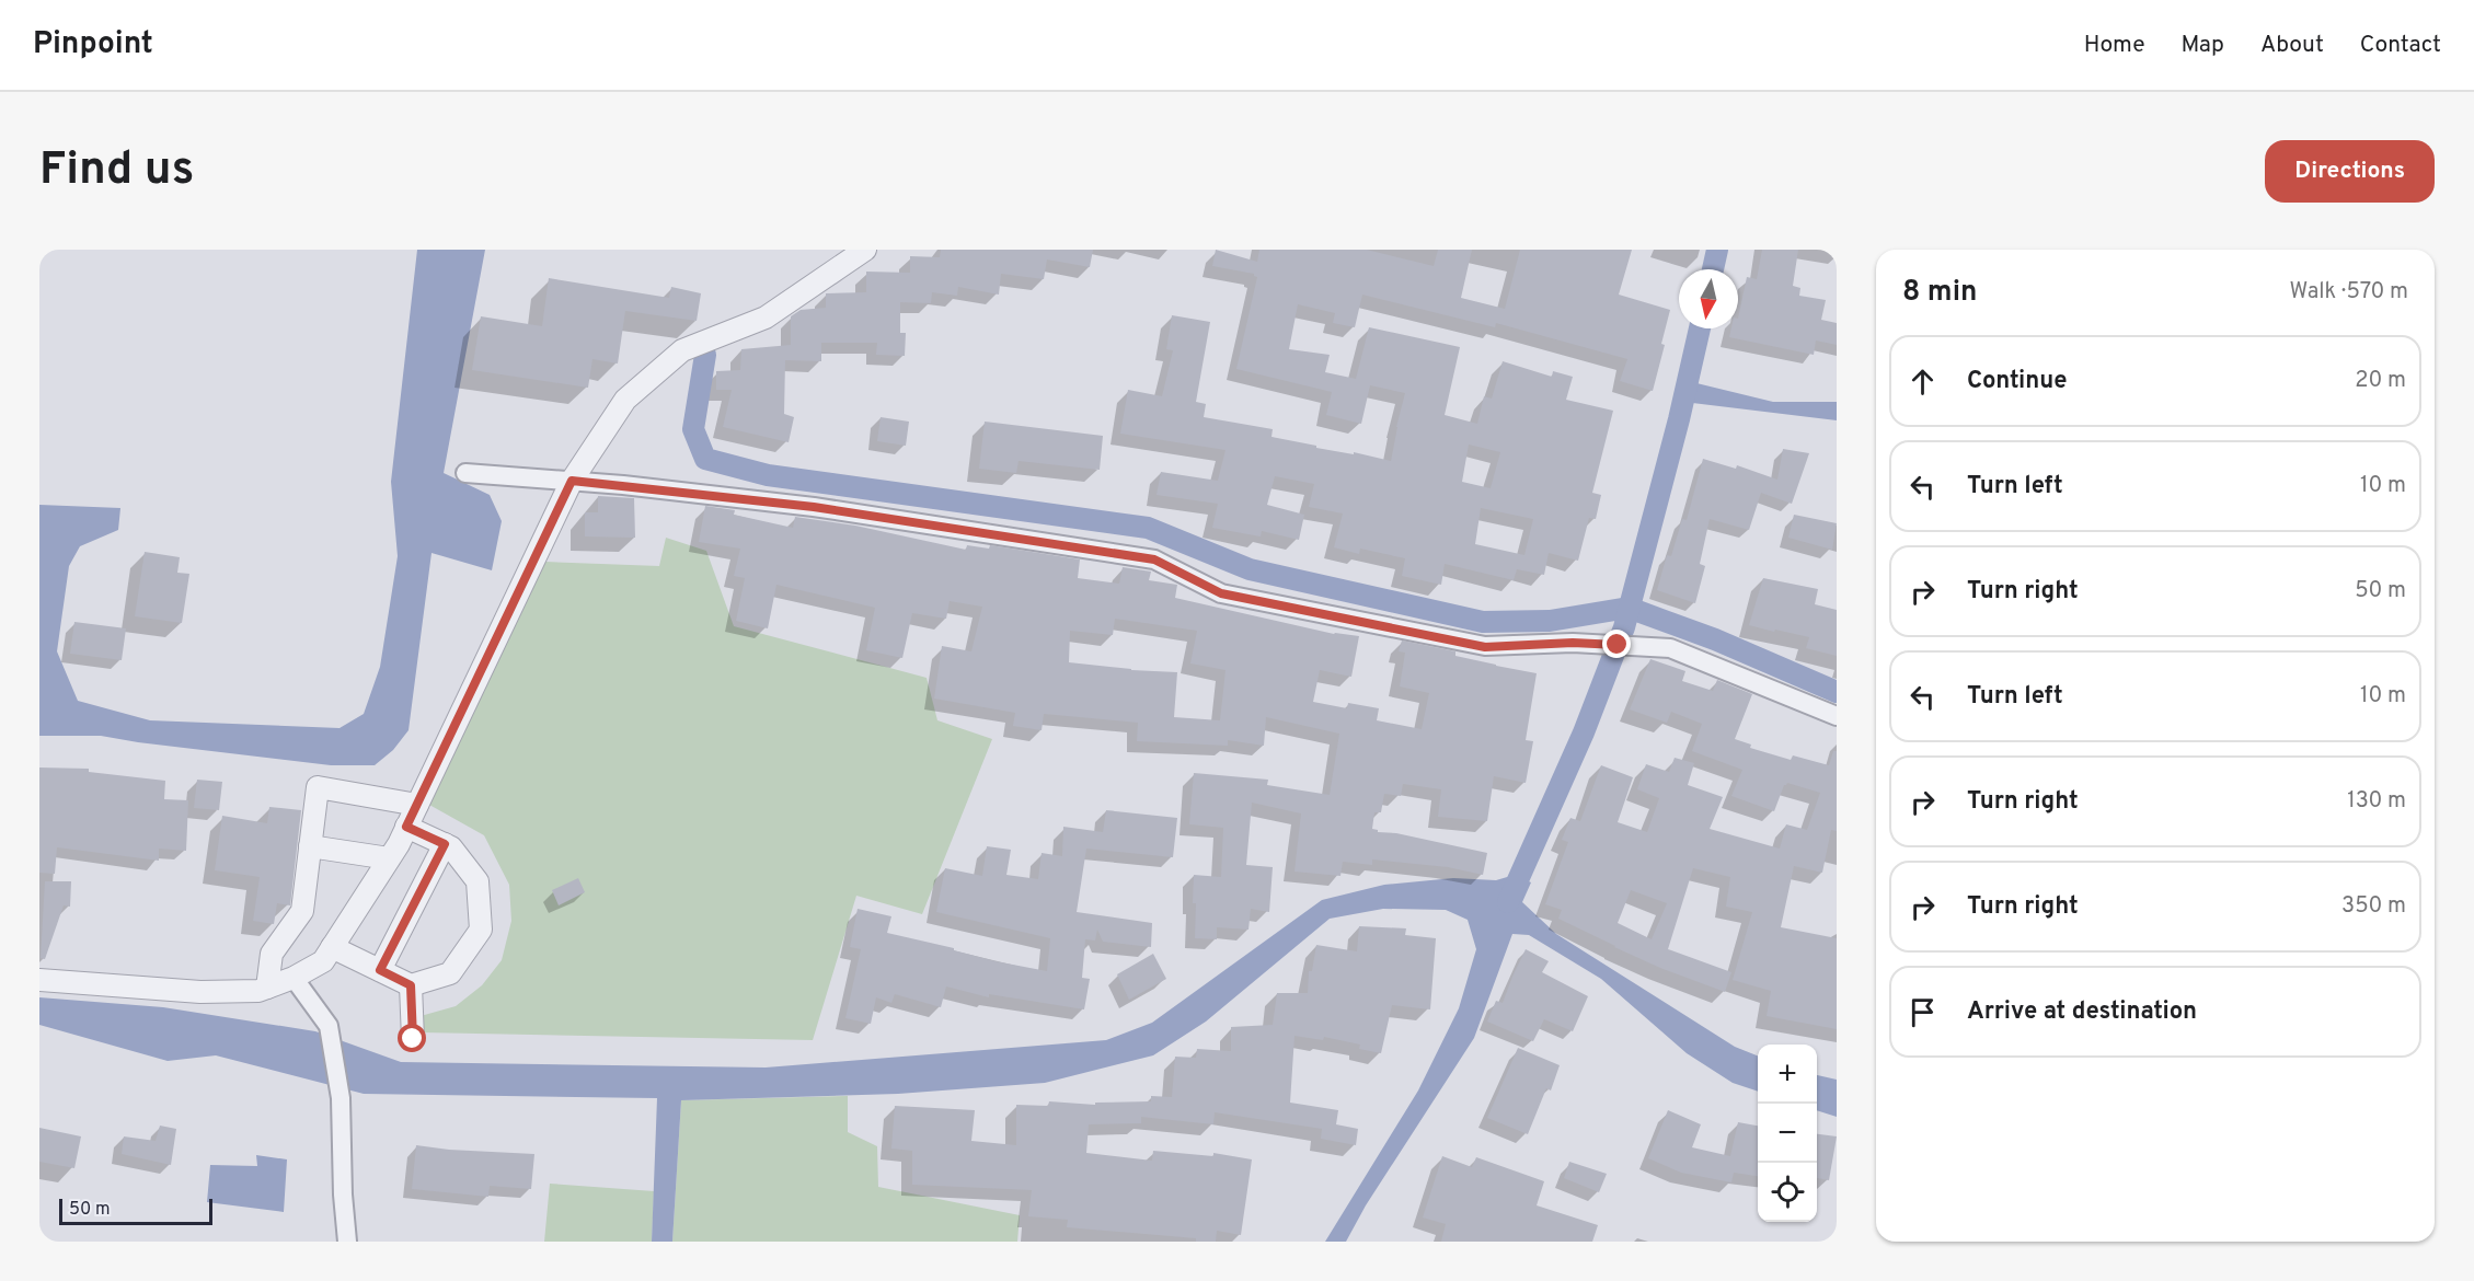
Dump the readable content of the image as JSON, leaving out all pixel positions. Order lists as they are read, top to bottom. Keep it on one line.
{"scale_bar":"50 m","north":"bottom","page":{"header":"Pinpoint","nav":["Home","Map","About","Contact"],"buttons":"Directions","title":"Find us","heading":["8 min","Walk · 570 m"],"list":[["Continue","20 m"],["Turn left","10 m"],["Turn right","50 m"],["Turn left","10 m"],["Turn right","130 m"],["Turn right","350 m"],"Arrive at destination"],"map_buttons":["+","−"],"scale":"50 m"}}
